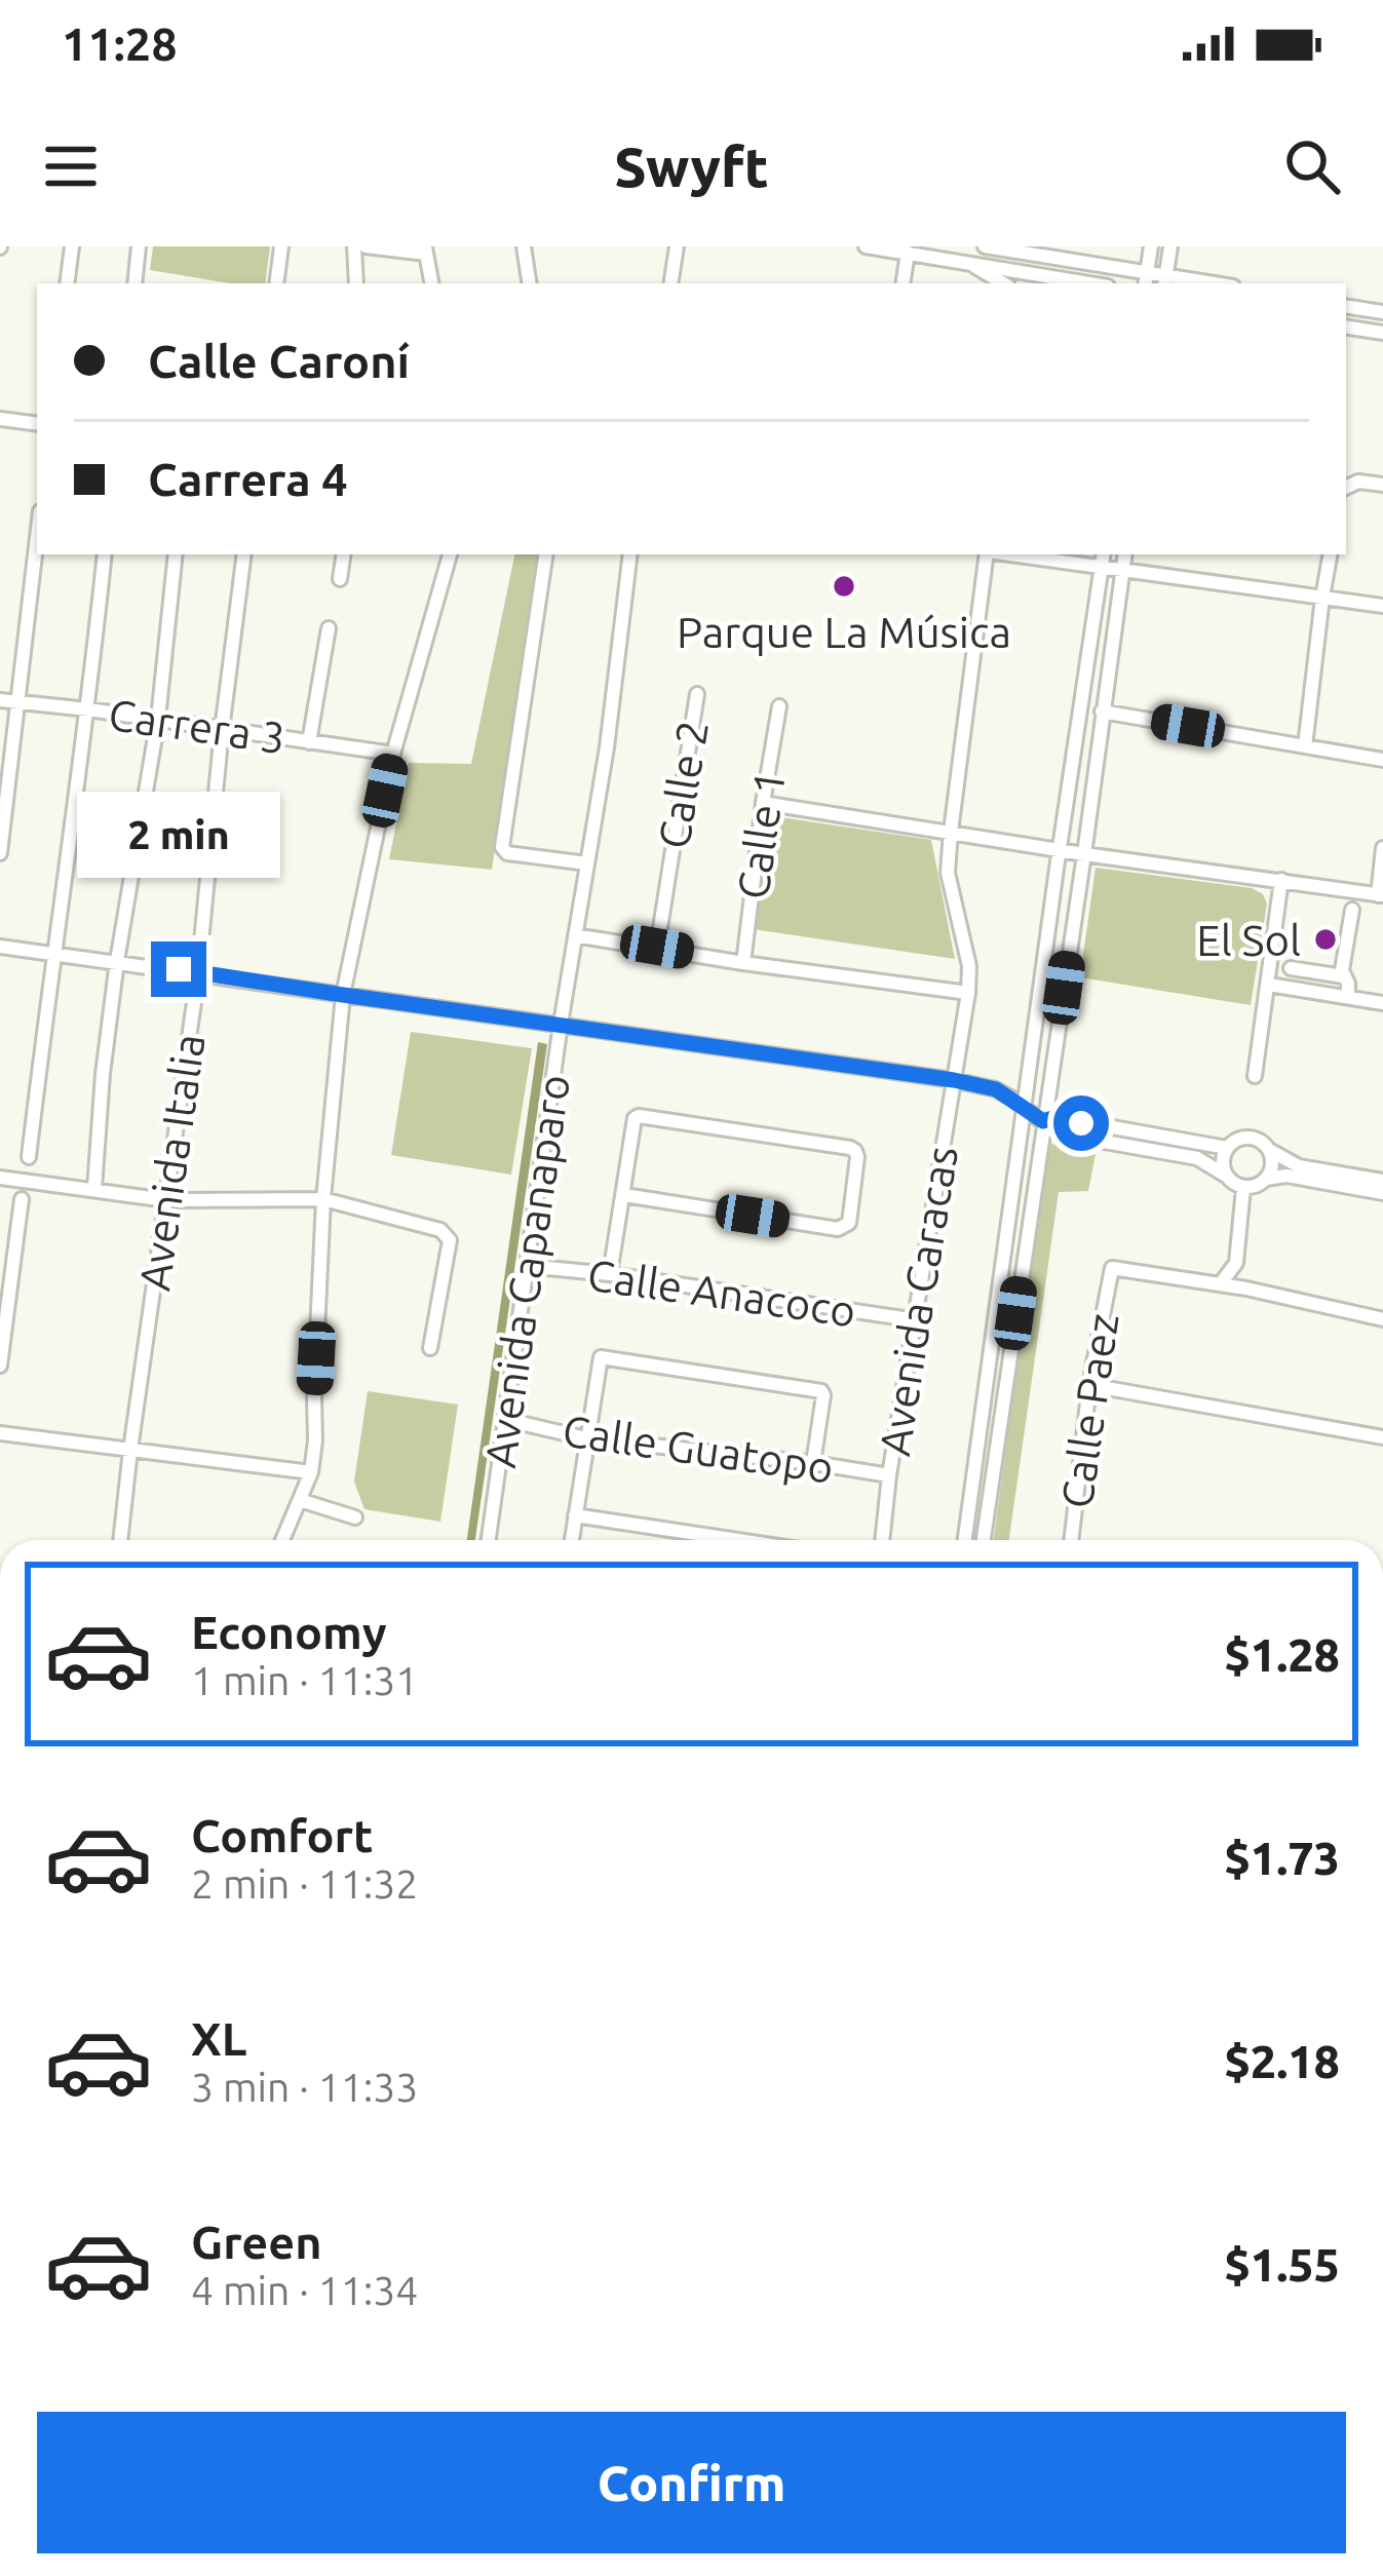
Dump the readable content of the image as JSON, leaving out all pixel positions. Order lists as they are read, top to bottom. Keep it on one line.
{"streets":{"street":["Carrera 3","Calle 2","Calle 1","Avenida Italia","Avenida Capanaparo","Calle Anacoco","Avenida Caracas","Calle Paez","Calle Guatopo"]},"crossings":[["Carrera 3","Avenida Italia"],["Avenida Capanaparo","Calle Anacoco"],["Avenida Capanaparo","Calle Guatopo"],["Calle Anacoco","Avenida Caracas"],["Avenida Caracas","Calle Guatopo"]],"places":["Parque La Música","El Sol"],"page":{"status":"11:28","header":"Swyft","banner":["Calle Caroní","Carrera 4"],"bubble":"2 min","list":[{"name":"Economy","note":"1 min · 11:31","value":"$1.28"},{"name":"Comfort","note":"2 min · 11:32","value":"$1.73"},{"name":"XL","note":"3 min · 11:33","value":"$2.18"},{"name":"Green","note":"4 min · 11:34","value":"$1.55"}],"buttons":"Confirm"}}
